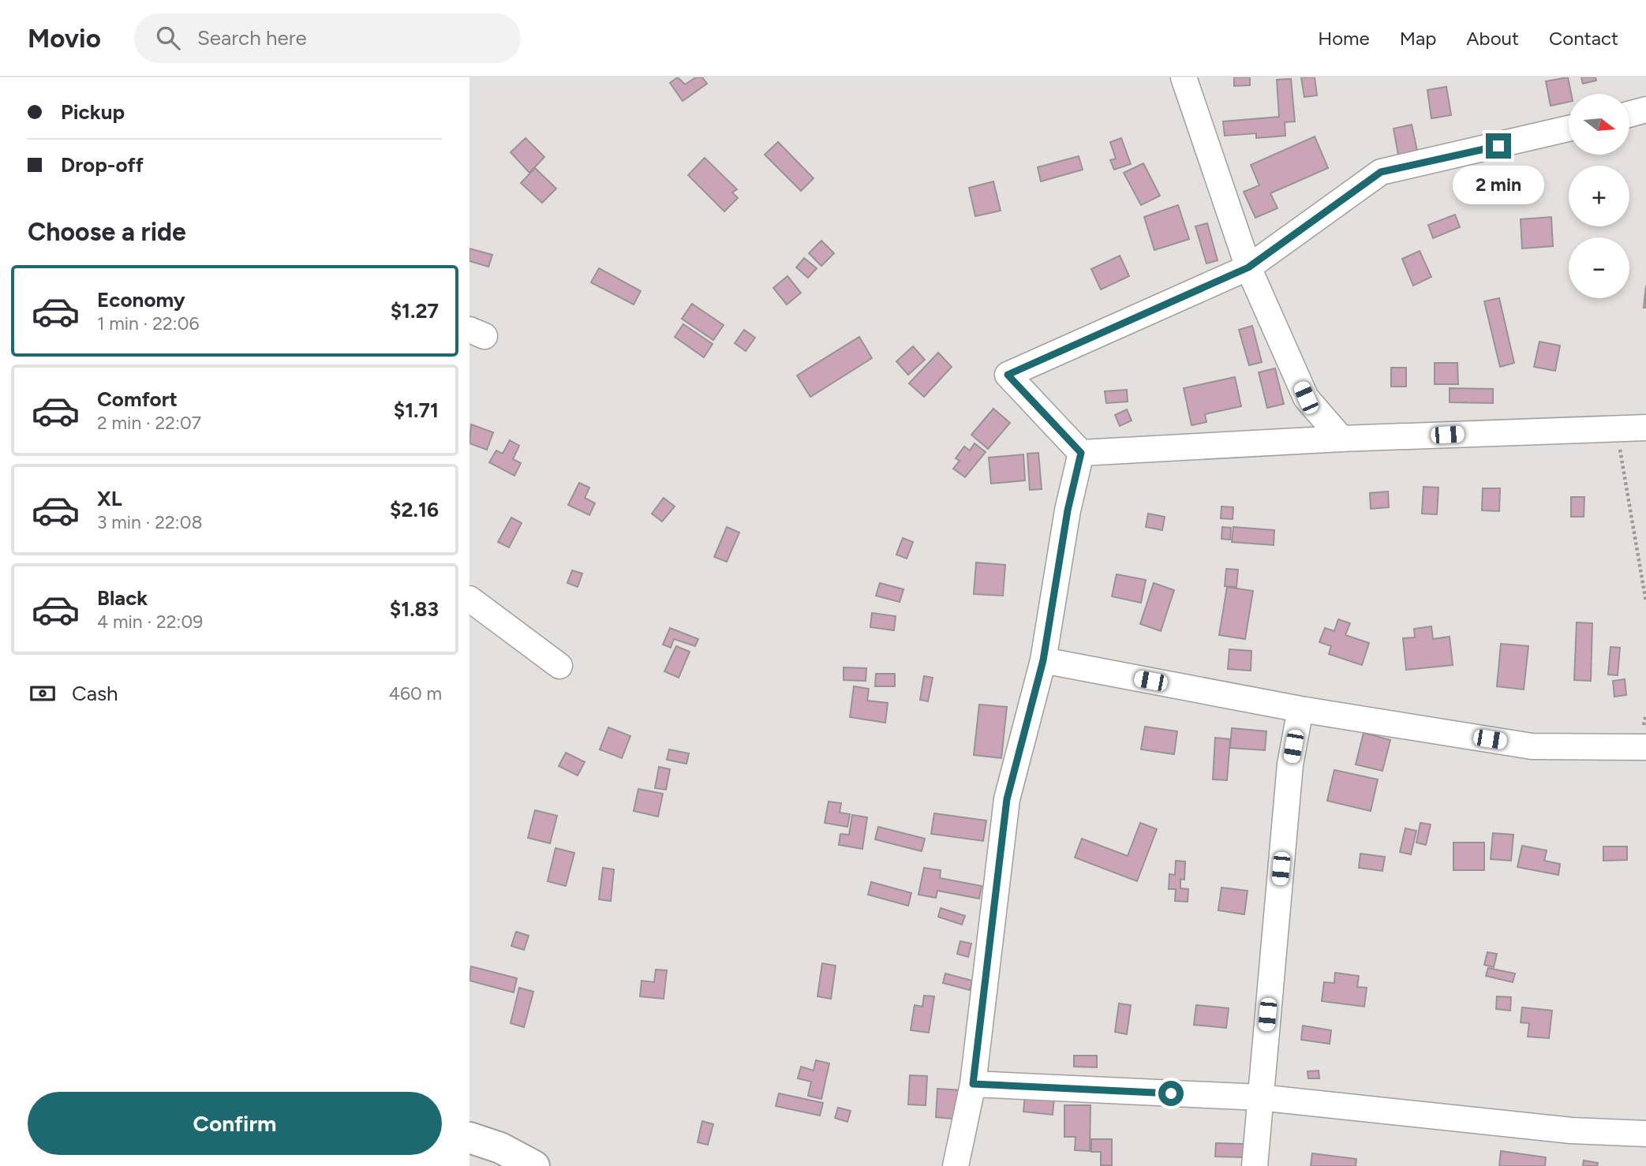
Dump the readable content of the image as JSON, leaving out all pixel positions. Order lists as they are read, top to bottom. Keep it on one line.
{"north":"right","page":{"header":"Movio","search":"Search here","nav":["Home","Map","About","Contact"],"banner":["Pickup","Drop-off"],"map_buttons":["+","−"],"bubble":"2 min","heading":"Choose a ride","list":[{"name":"Economy","note":"1 min · 22:06","value":"$1.27"},{"name":"Comfort","note":"2 min · 22:07","value":"$1.71"},{"name":"XL","note":"3 min · 22:08","value":"$2.16"},{"name":"Black","note":"4 min · 22:09","value":"$1.83"}],"pay":["Cash","460 m"],"buttons":"Confirm"}}
